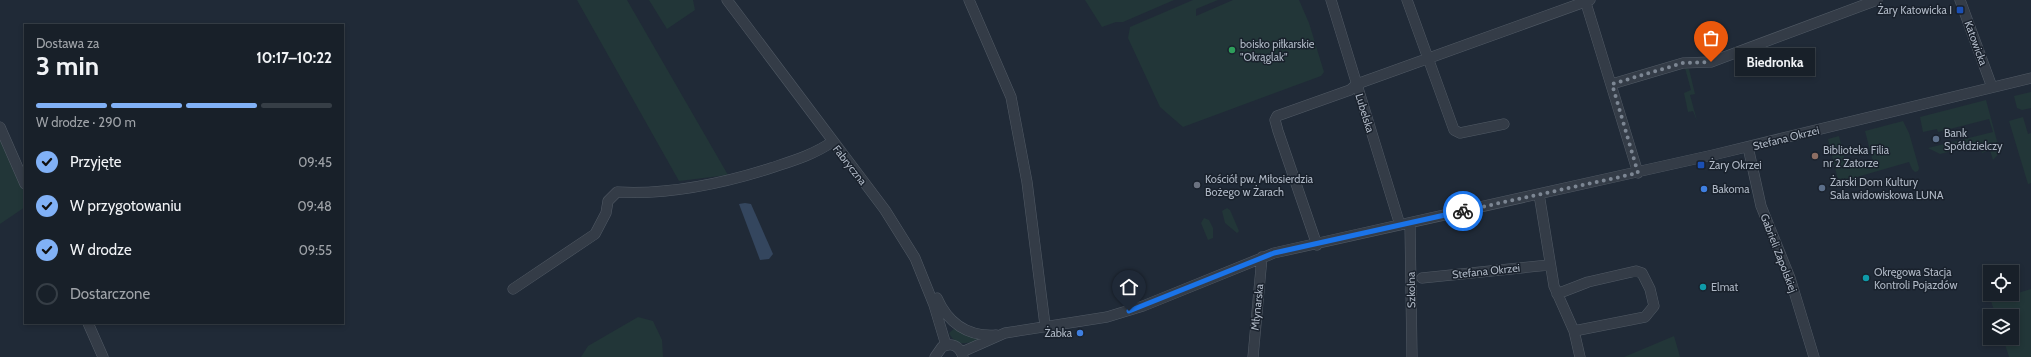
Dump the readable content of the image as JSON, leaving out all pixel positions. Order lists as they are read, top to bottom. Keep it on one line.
{"streets":{"street":["Katowicka","Lubelska","Stefana Okrzei","Fabryczna","Gabrieli Zapolskiej","Szkolna","Młynarska"]},"crossings":[["Katowicka","Stefana Okrzei"],["Lubelska","Stefana Okrzei"],["Lubelska","Szkolna"],["Stefana Okrzei","Gabrieli Zapolskiej"],["Stefana Okrzei","Szkolna"],["Stefana Okrzei","Młynarska"]],"places":{"transit":["Żary Katowicka I","Żary Okrzei"],"other":["boisko piłkarskie \"Okrąglak\"","Biedronka","Bank Spółdzielczy","Biblioteka Filia nr 2 Zatorze","Kościół pw. Miłosierdzia Bożego w Żarach","Żarski Dom Kultury Sala widowiskowa LUNA","Bakoma","Okręgowa Stacja Kontroli Pojazdów","Elmat","Żabka"]},"page":{"heading":["3 min","Dostawa za","10:17–10:22"],"bubble":"Biedronka","bar":"W drodze · 290 m","list":[["Przyjęte","09:45"],["W przygotowaniu","09:48"],["W drodze","09:55"],"Dostarczone"]}}
